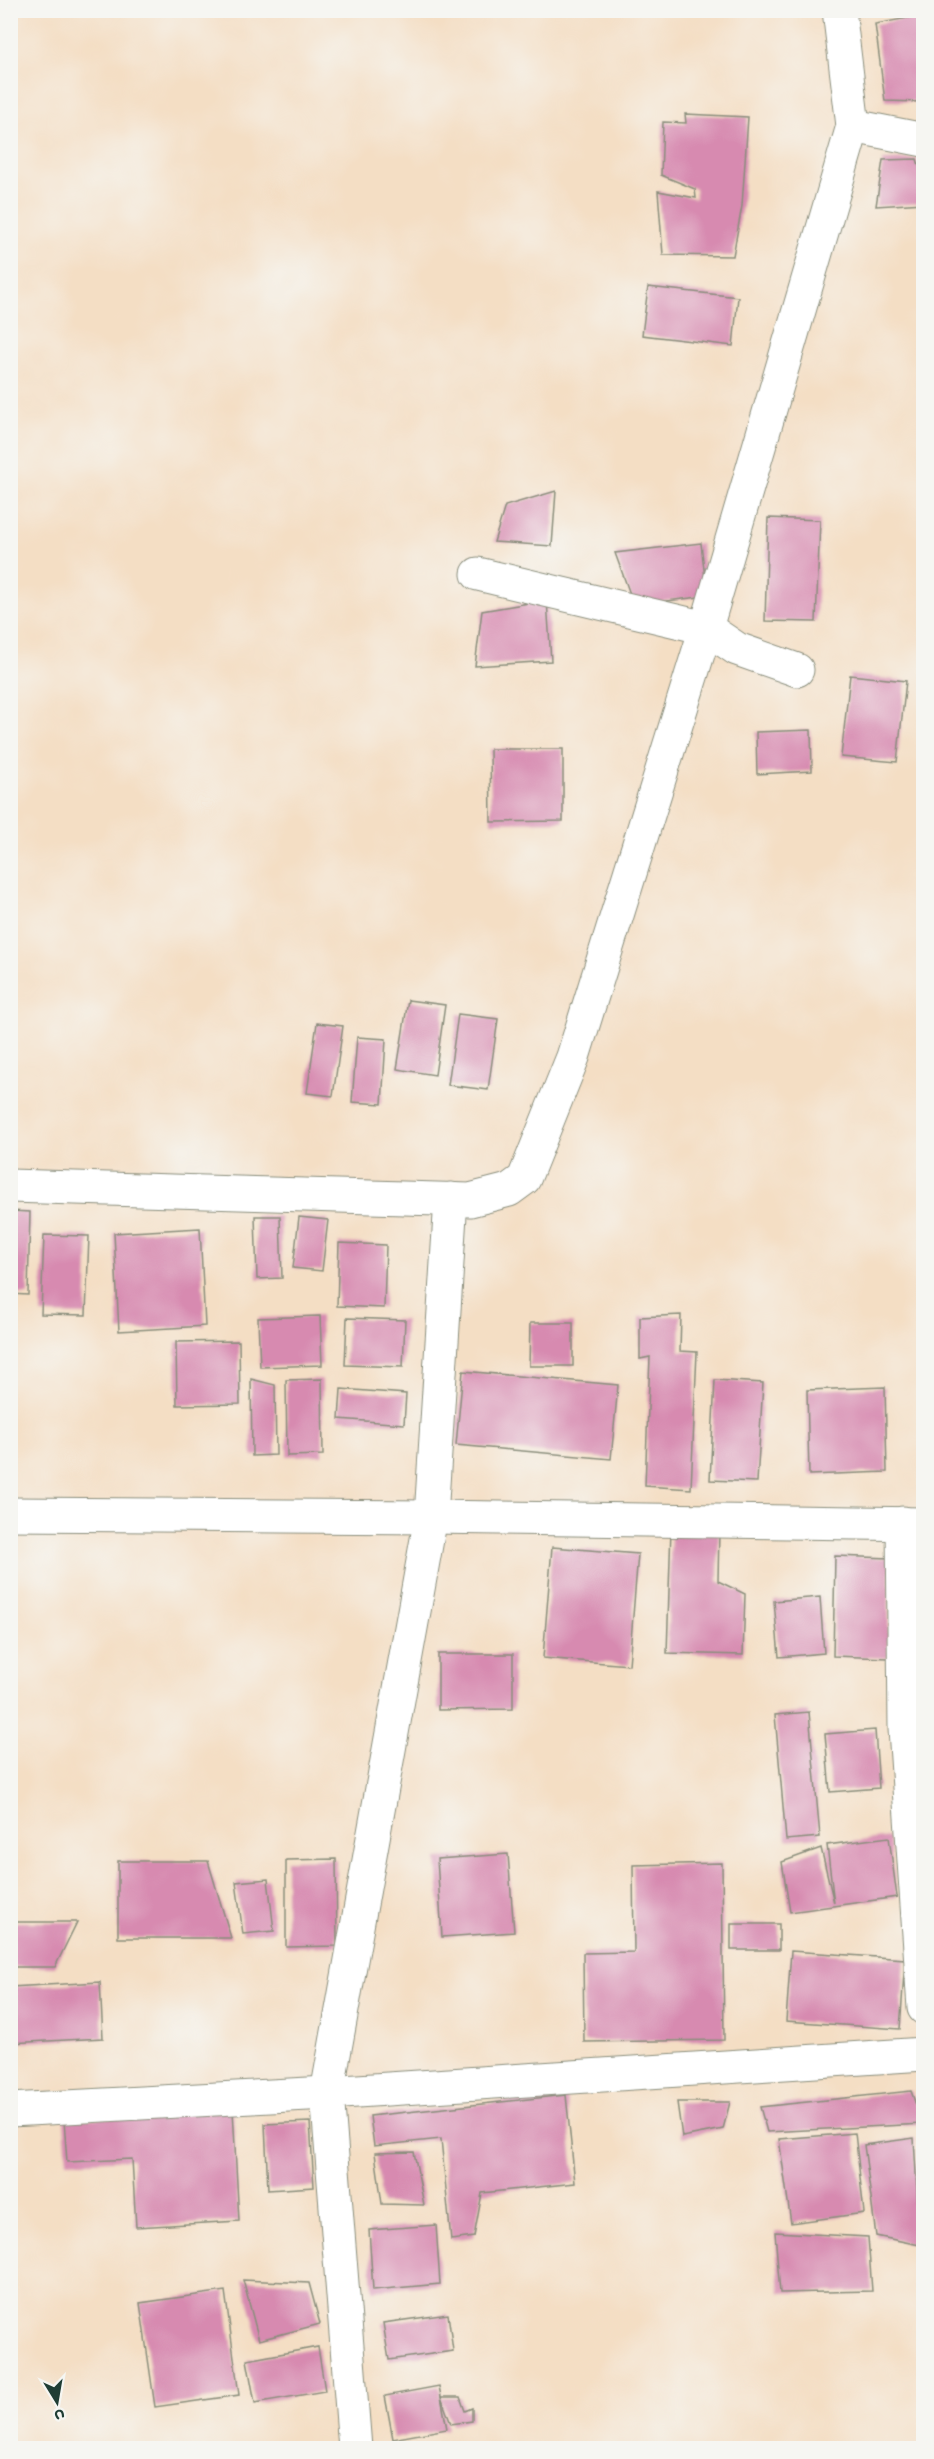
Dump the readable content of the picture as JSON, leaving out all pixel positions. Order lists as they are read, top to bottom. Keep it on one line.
{"north":"bottom"}
